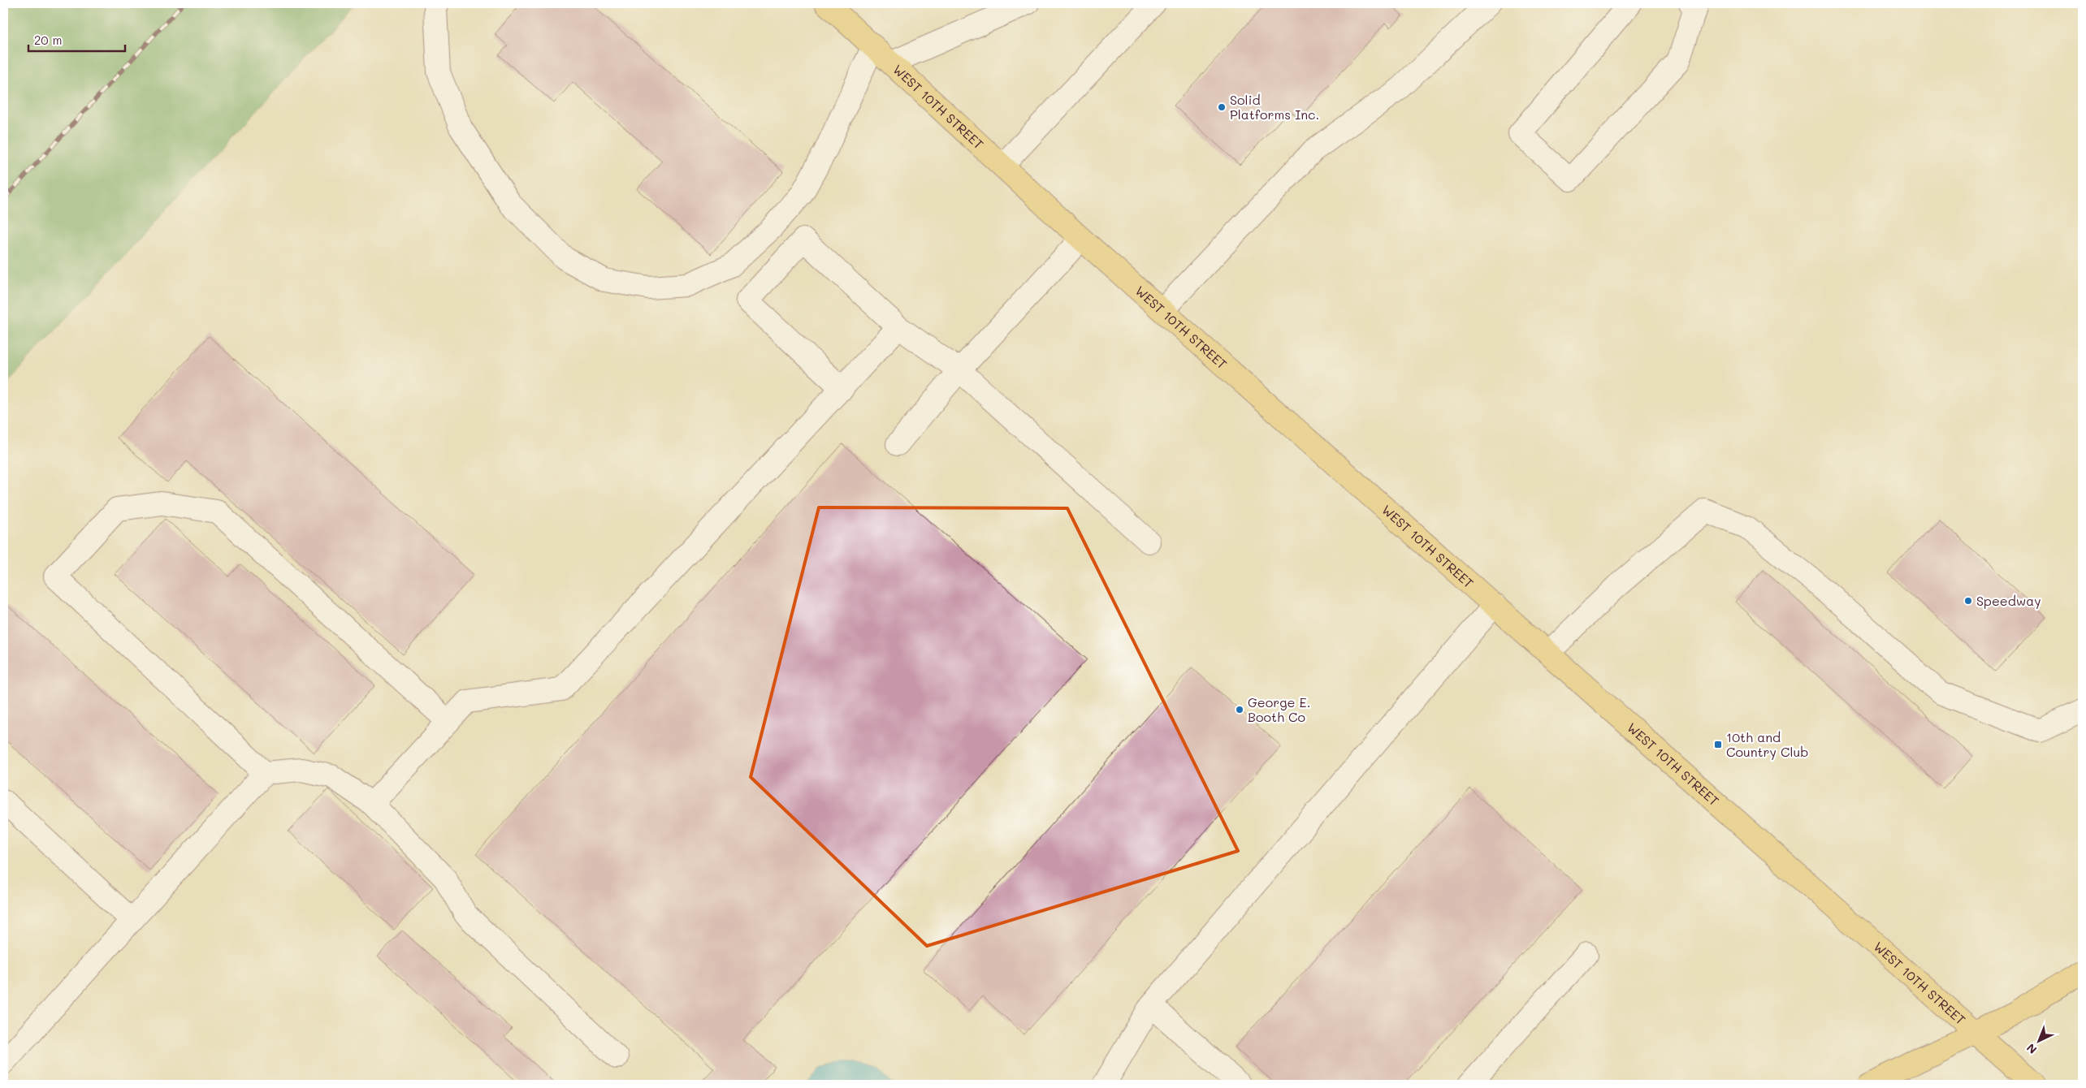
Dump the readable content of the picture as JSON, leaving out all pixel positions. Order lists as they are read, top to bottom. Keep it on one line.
{"streets":{"main road":["WEST 10TH STREET"]},"places":{"other":["Solid Platforms Inc.","Speedway","George E. Booth Co"],"transit":["10th and Country Club"]},"scale_bar":"20 m","north":"bottom left"}
